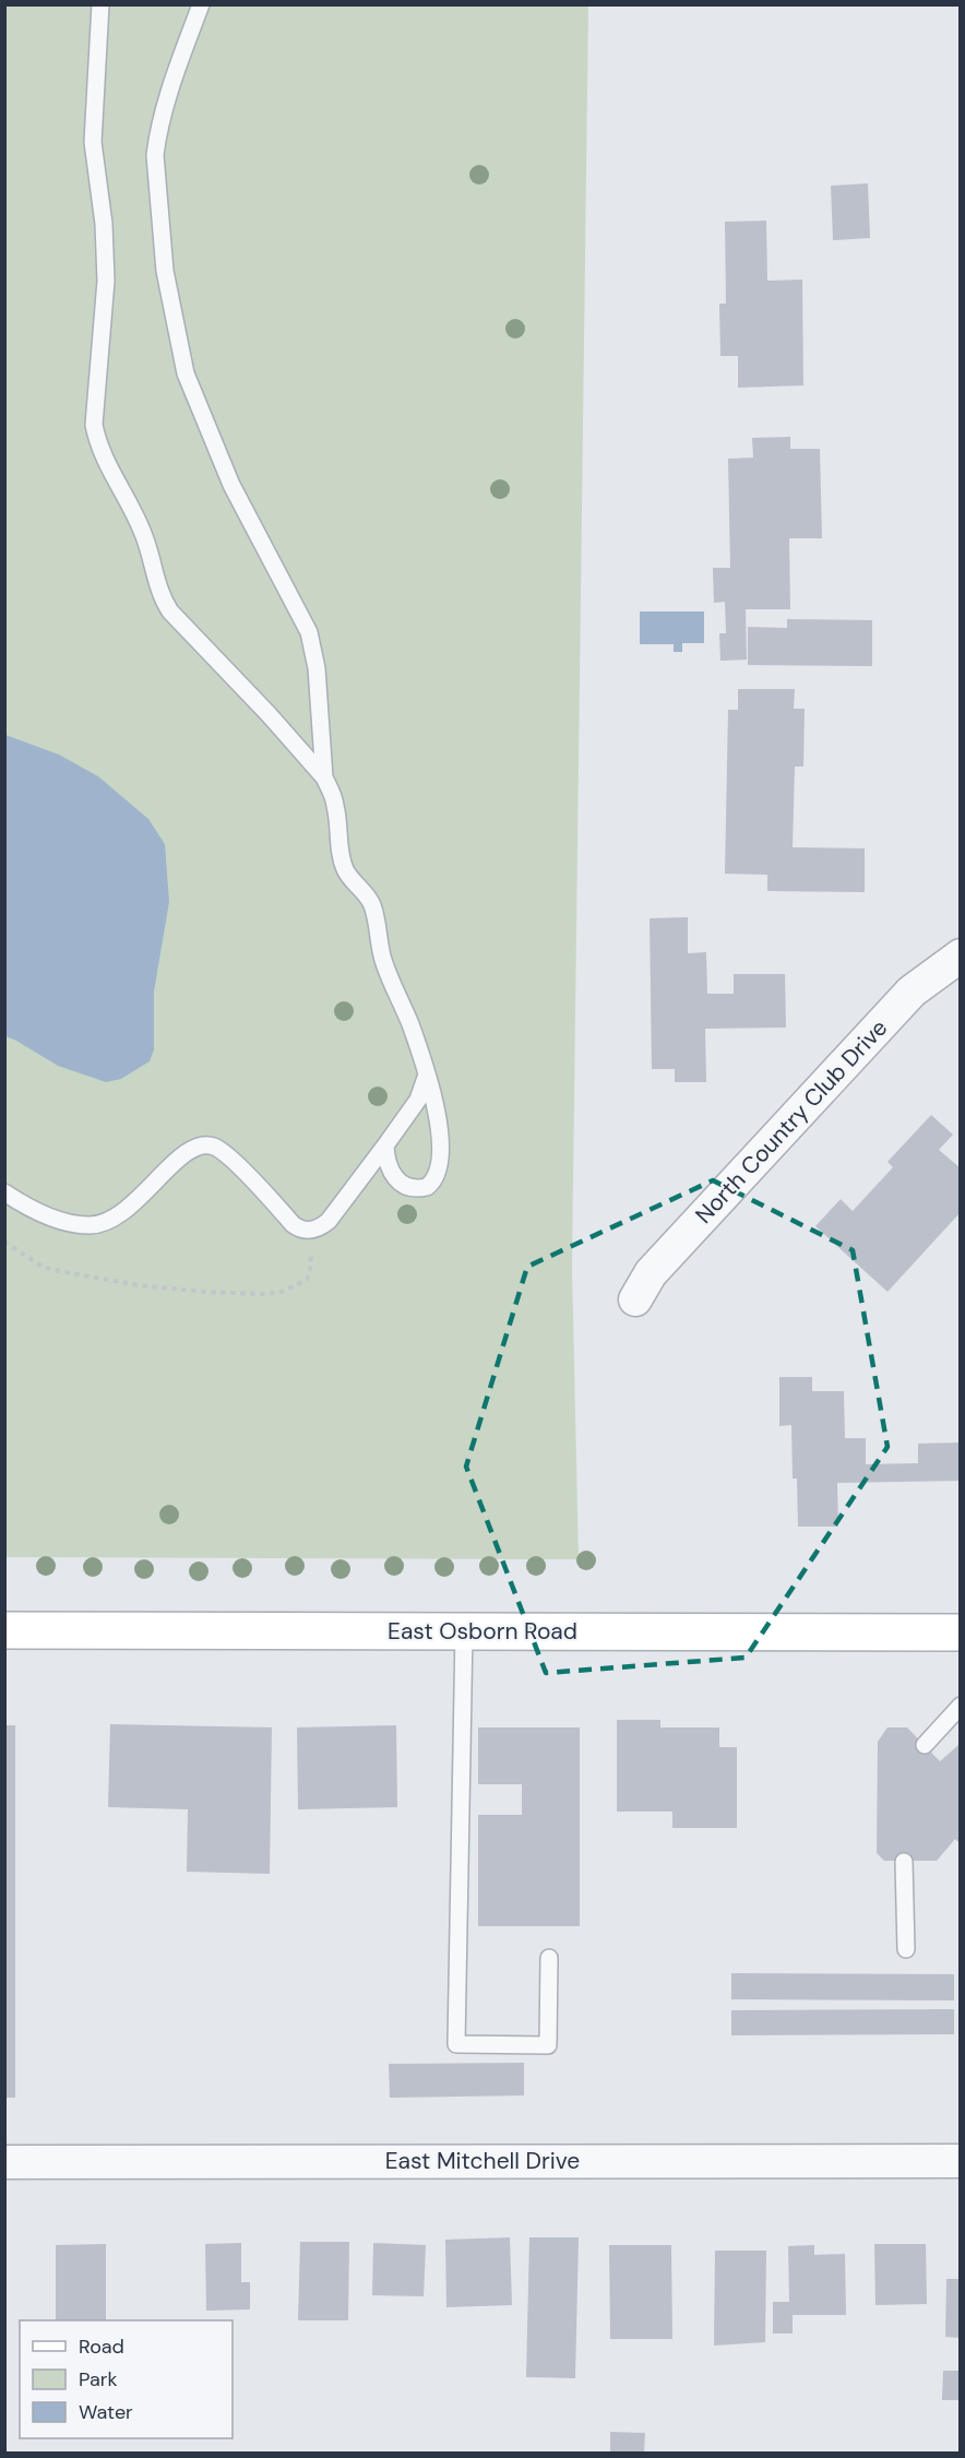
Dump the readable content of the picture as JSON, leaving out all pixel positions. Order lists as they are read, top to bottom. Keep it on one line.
{"streets":{"main road":["East Osborn Road"],"street":["North Country Club Drive","East Mitchell Drive"]},"legend":["Road","Park","Water"]}
